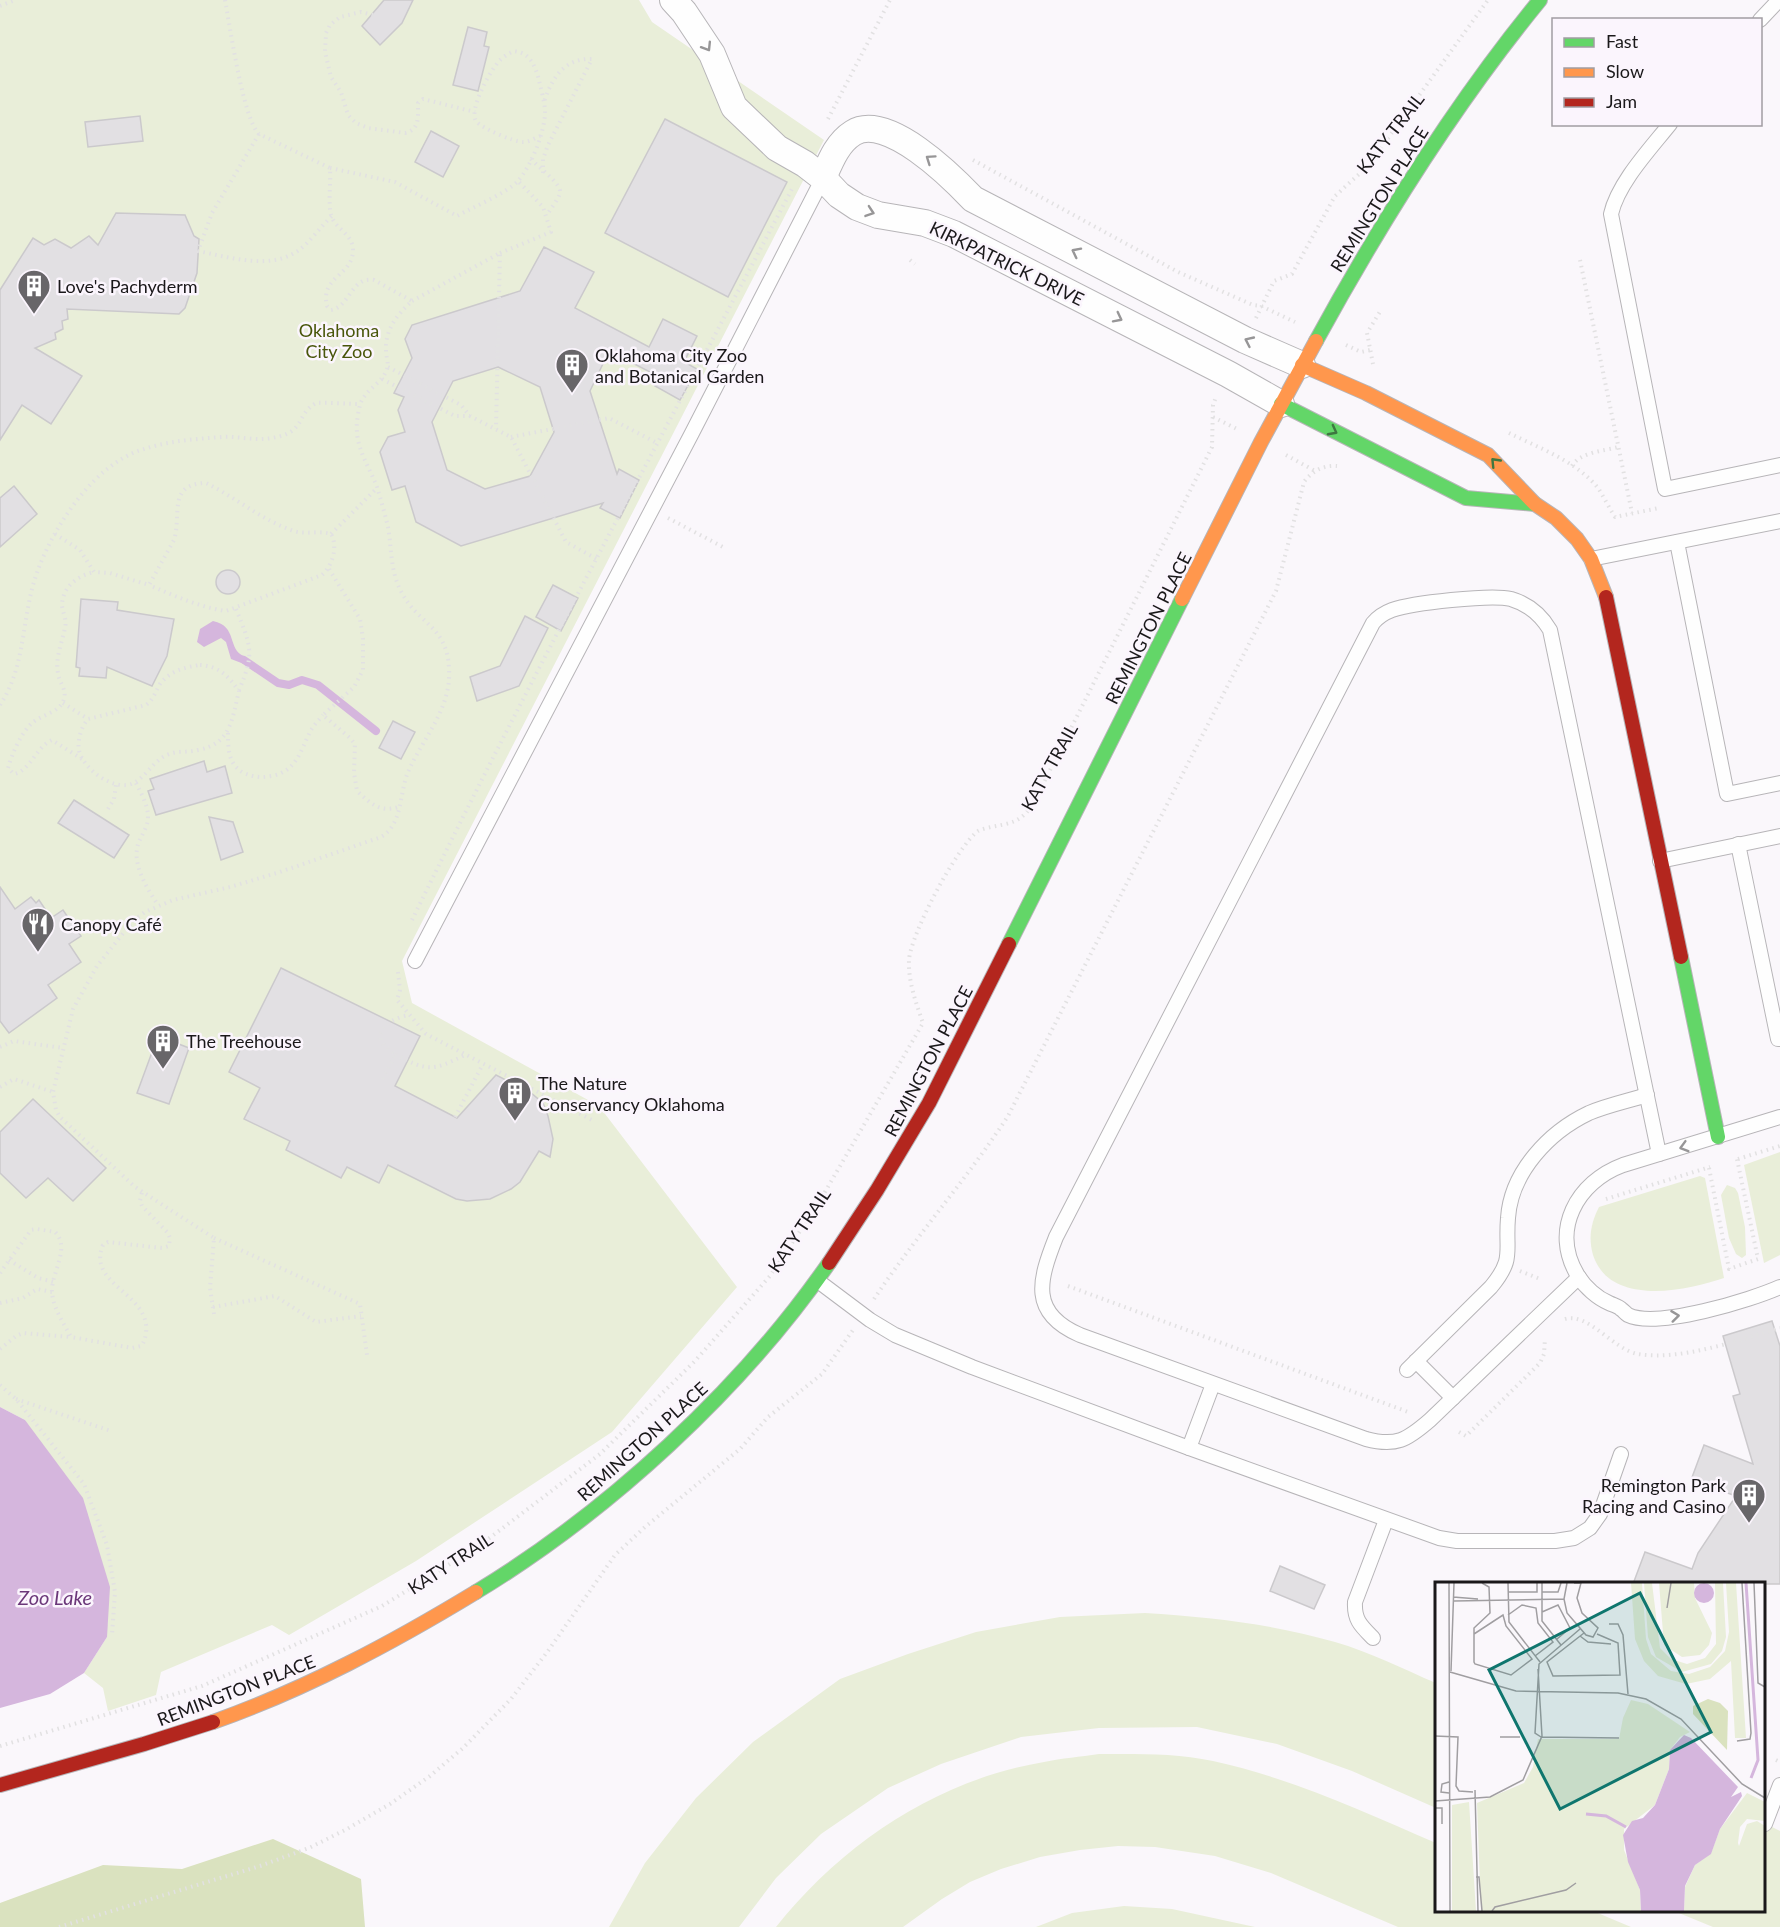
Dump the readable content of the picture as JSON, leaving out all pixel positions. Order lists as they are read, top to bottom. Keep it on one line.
{"streets":{"main road":["REMINGTON PLACE"],"street":["KIRKPATRICK DRIVE"],"path":["KATY TRAIL"]},"crossings":[["REMINGTON PLACE","KIRKPATRICK DRIVE"]],"one_way":["KIRKPATRICK DRIVE"],"water":["Zoo Lake"],"parks":["Oklahoma City Zoo"],"places":{"building":["Love's Pachyderm","Oklahoma City Zoo and Botanical Garden","The Treehouse","The Nature Conservancy Oklahoma","Remington Park Racing and Casino"],"restaurant":["Canopy Café"]},"legend":["Fast","Slow","Jam"]}
